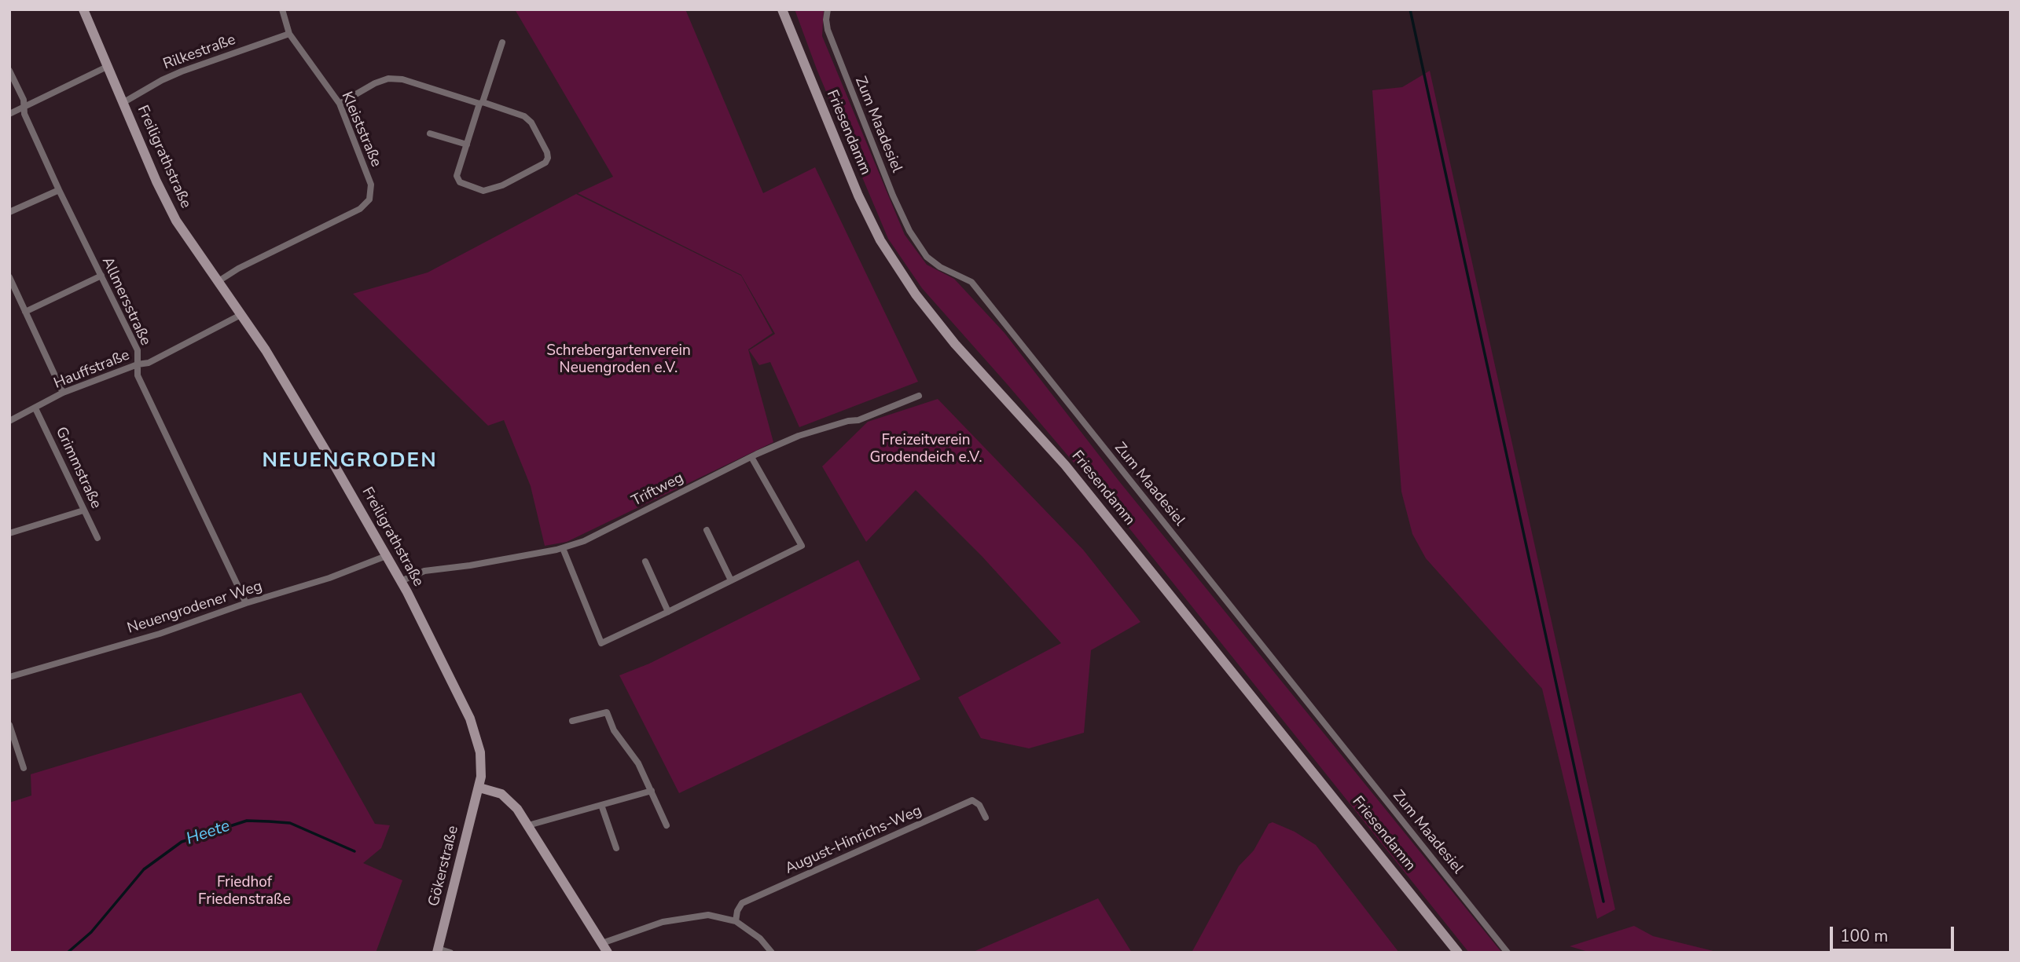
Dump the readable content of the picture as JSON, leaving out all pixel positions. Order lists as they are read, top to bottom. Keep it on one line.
{"streets":{"main road":["Friesendamm","Freiligrathstraße","Gökerstraße"],"street":["Rilkestraße","Zum Maadesiel","Kleiststraße","Allmersstraße","Hauffstraße","Grimmstraße","Triftweg","Neuengrodener Weg","August-Hinrichs-Weg"]},"crossings":[["Rilkestraße","Kleiststraße"],["Rilkestraße","Freiligrathstraße"],["Kleiststraße","Freiligrathstraße"],["Freiligrathstraße","Hauffstraße"],["Freiligrathstraße","Triftweg"],["Freiligrathstraße","Neuengrodener Weg"],["Freiligrathstraße","Gökerstraße"],["Allmersstraße","Hauffstraße"],["Allmersstraße","Neuengrodener Weg"],["Hauffstraße","Grimmstraße"]],"districts":["NEUENGRODEN"],"water":["Heete"],"parks":["Schrebergartenverein Neuengroden e.V.","Freizeitverein Grodendeich e.V.","Friedhof Friedenstraße"],"scale_bar":"100 m"}
